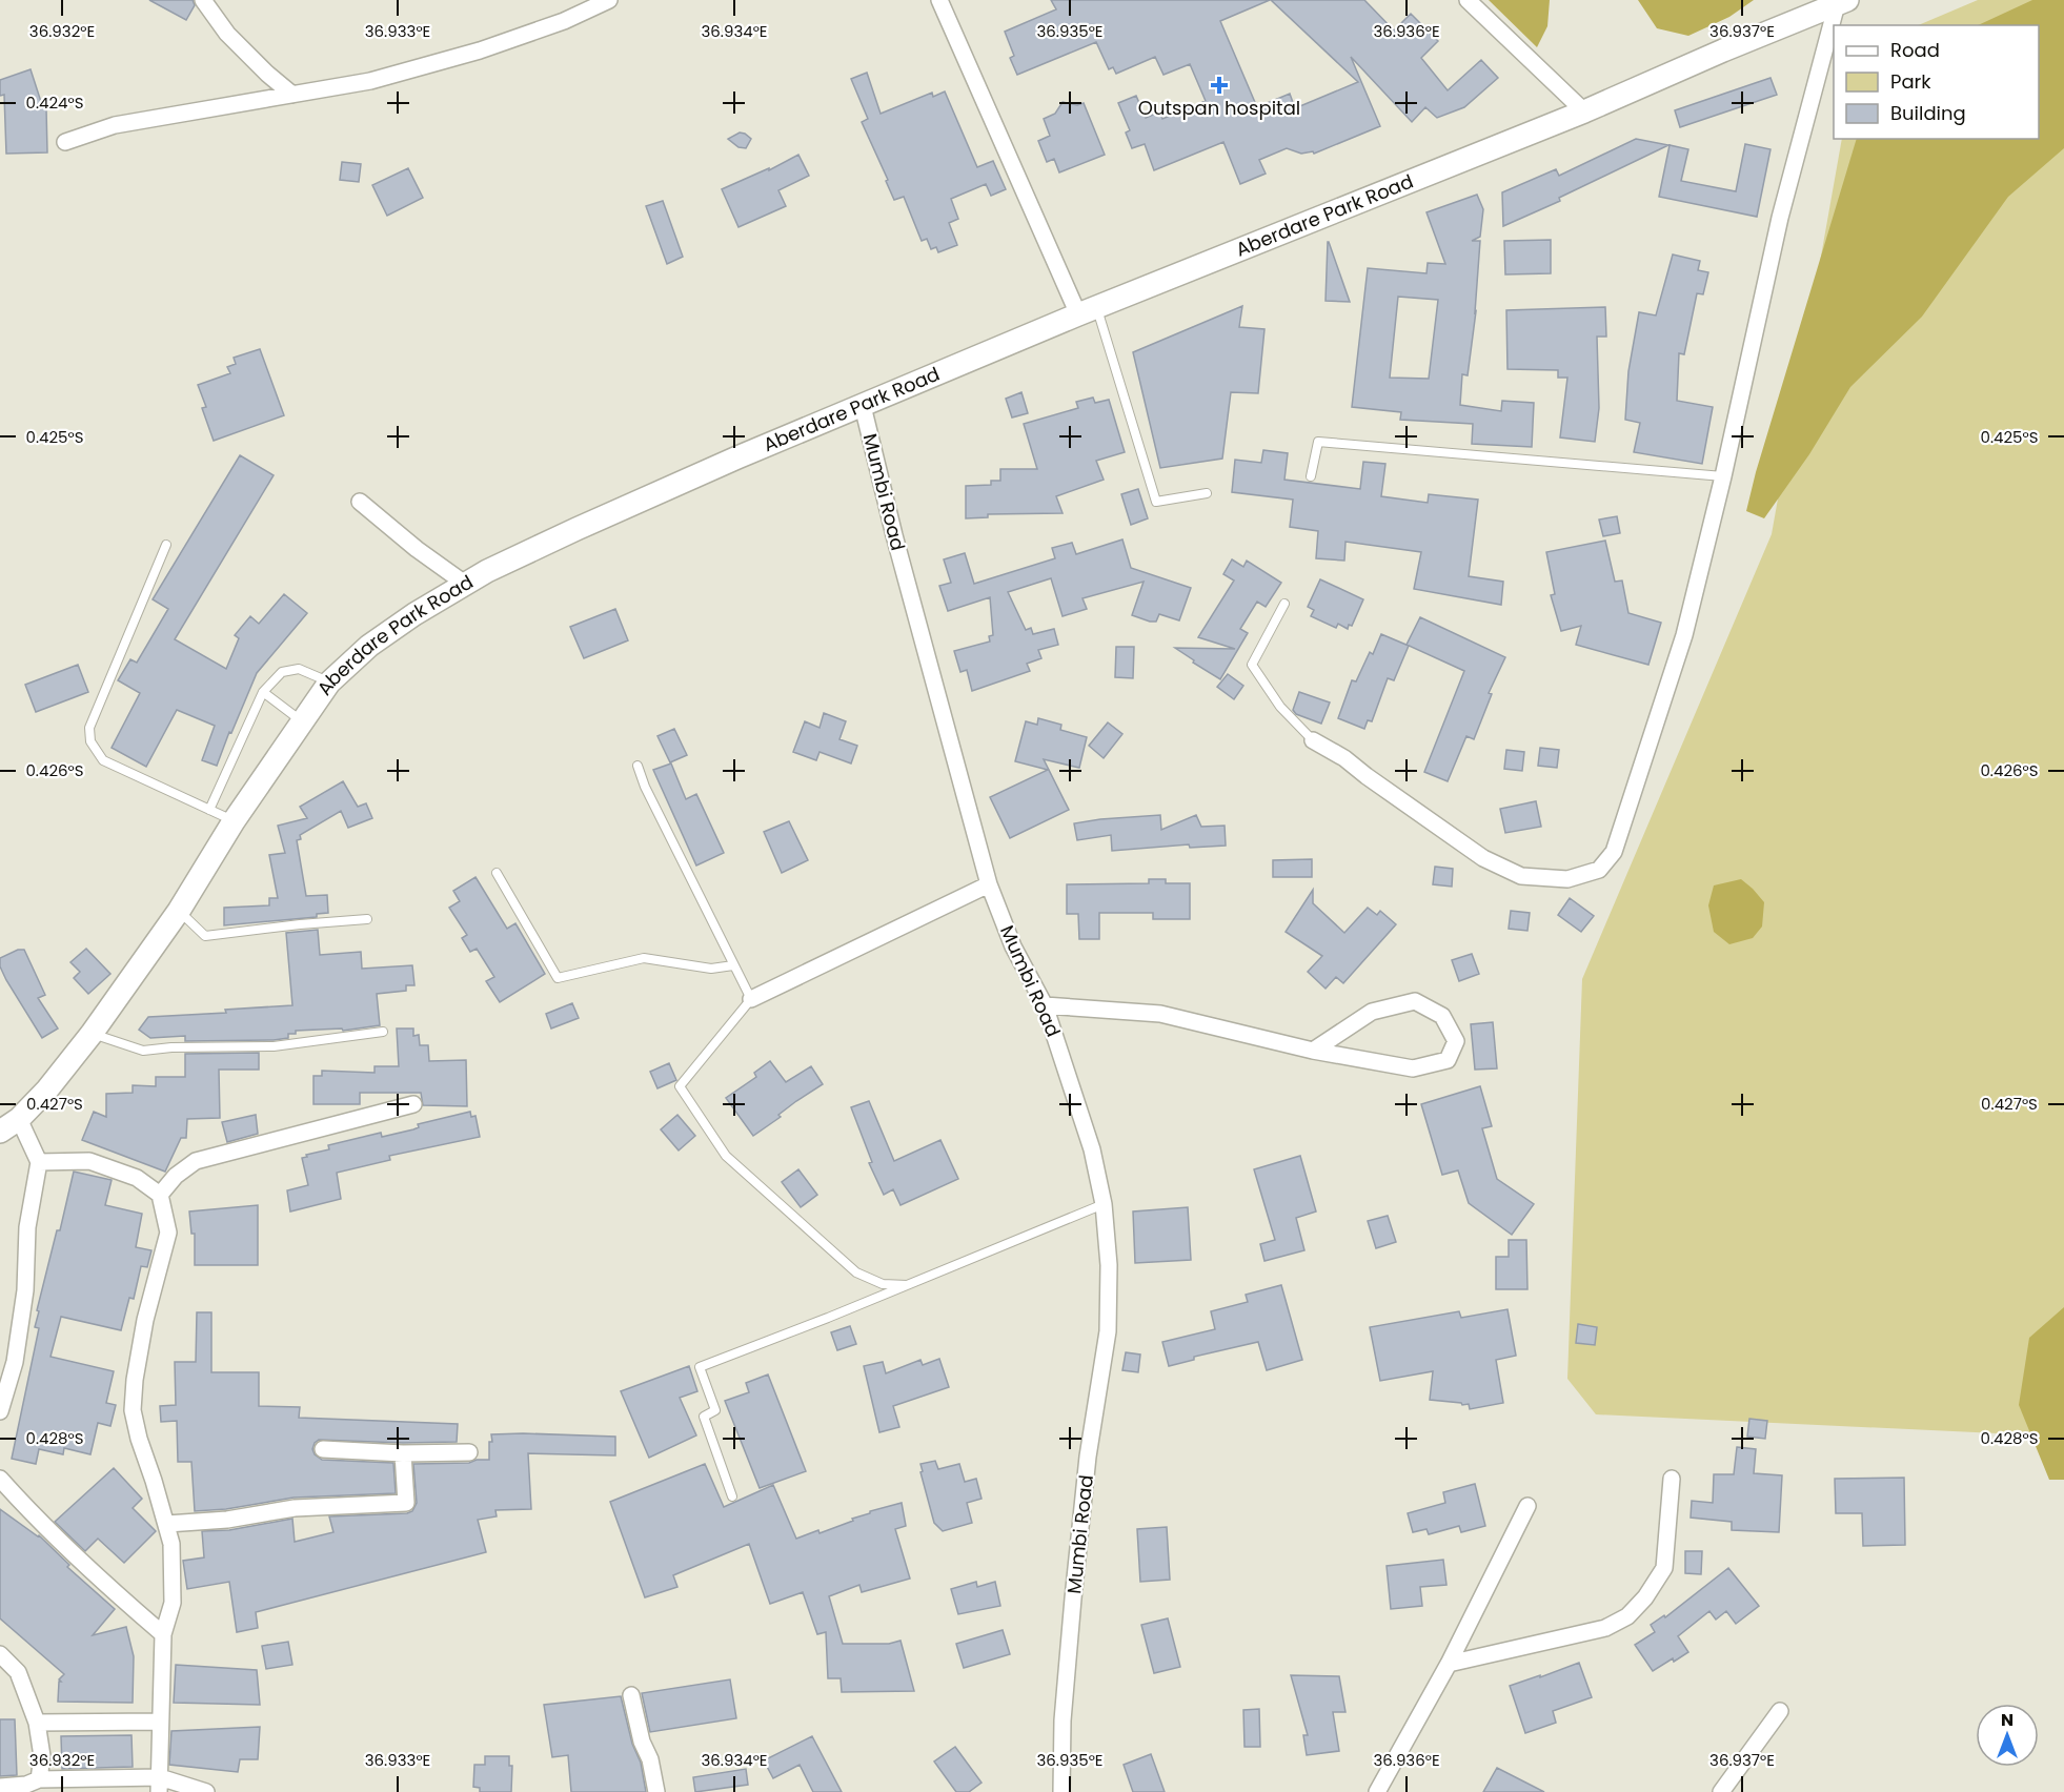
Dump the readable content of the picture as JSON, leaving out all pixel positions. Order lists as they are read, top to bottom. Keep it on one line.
{"streets":{"street":["Aberdare Park Road","Mumbi Road"]},"crossings":[["Aberdare Park Road","Mumbi Road"]],"places":{"health":["Outspan hospital"]},"legend":["Road","Park","Building"],"north":"top","coordinates":["36.932°E","36.933°E","36.934°E","36.935°E","36.936°E","36.937°E","0.424°S","0.425°S","0.426°S","0.427°S","0.428°S"]}
